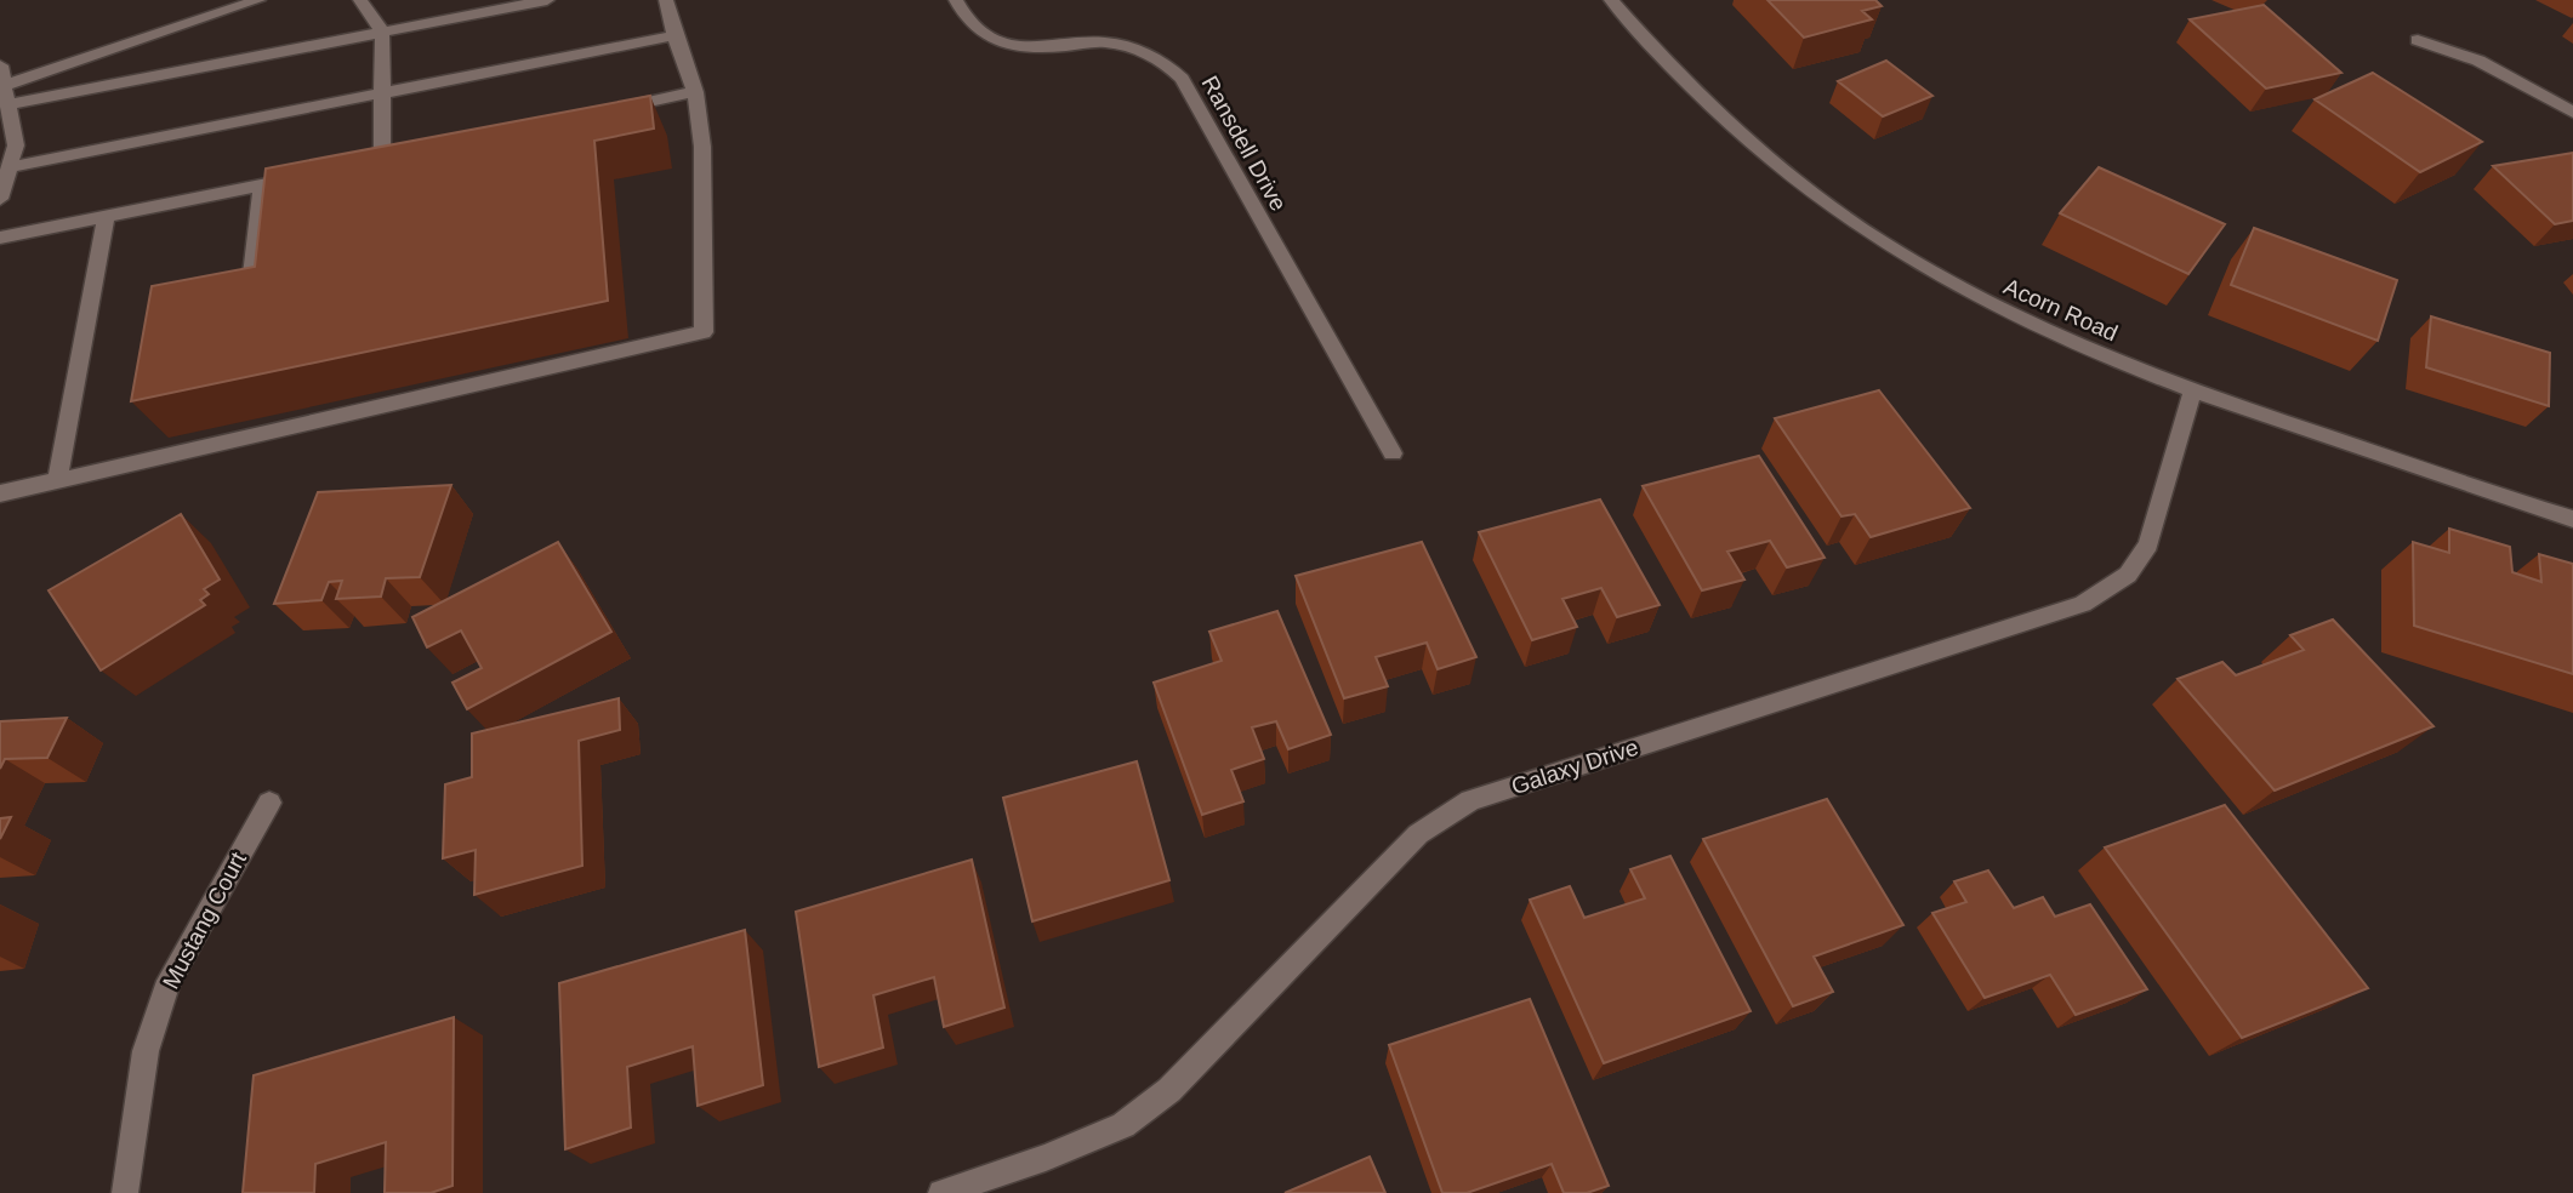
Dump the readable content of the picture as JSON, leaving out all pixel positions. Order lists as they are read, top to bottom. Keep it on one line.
{"streets":{"street":["Ransdell Drive","Acorn Road","Galaxy Drive","Mustang Court"]},"crossings":[["Acorn Road","Galaxy Drive"]]}
